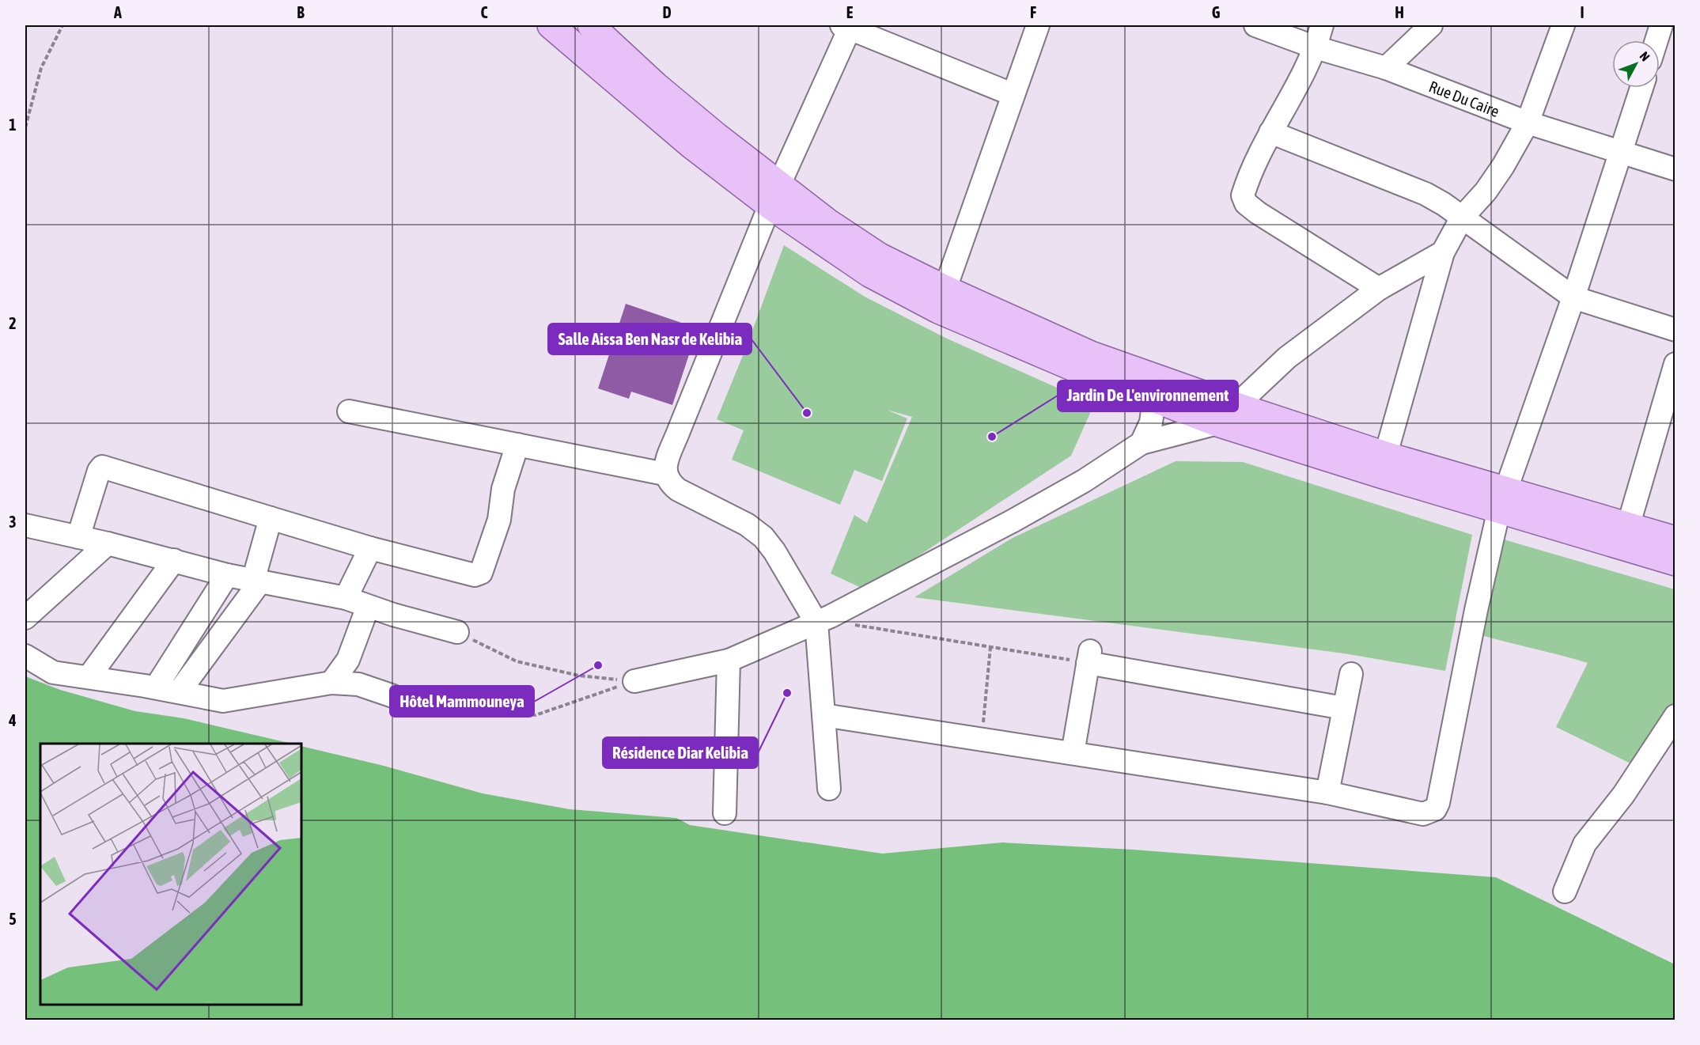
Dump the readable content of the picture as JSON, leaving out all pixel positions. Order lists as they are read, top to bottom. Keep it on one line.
{"streets":{"street":["Rue Du Caire"]},"places":["Salle Aissa Ben Nasr de Kelibia","Jardin De L'environnement","Hôtel Mammouneya","Résidence Diar Kelibia"],"north":"top right","grid":{"columns":["A","B","C","D","E","F","G","H","I"],"rows":["1","2","3","4","5"]}}
